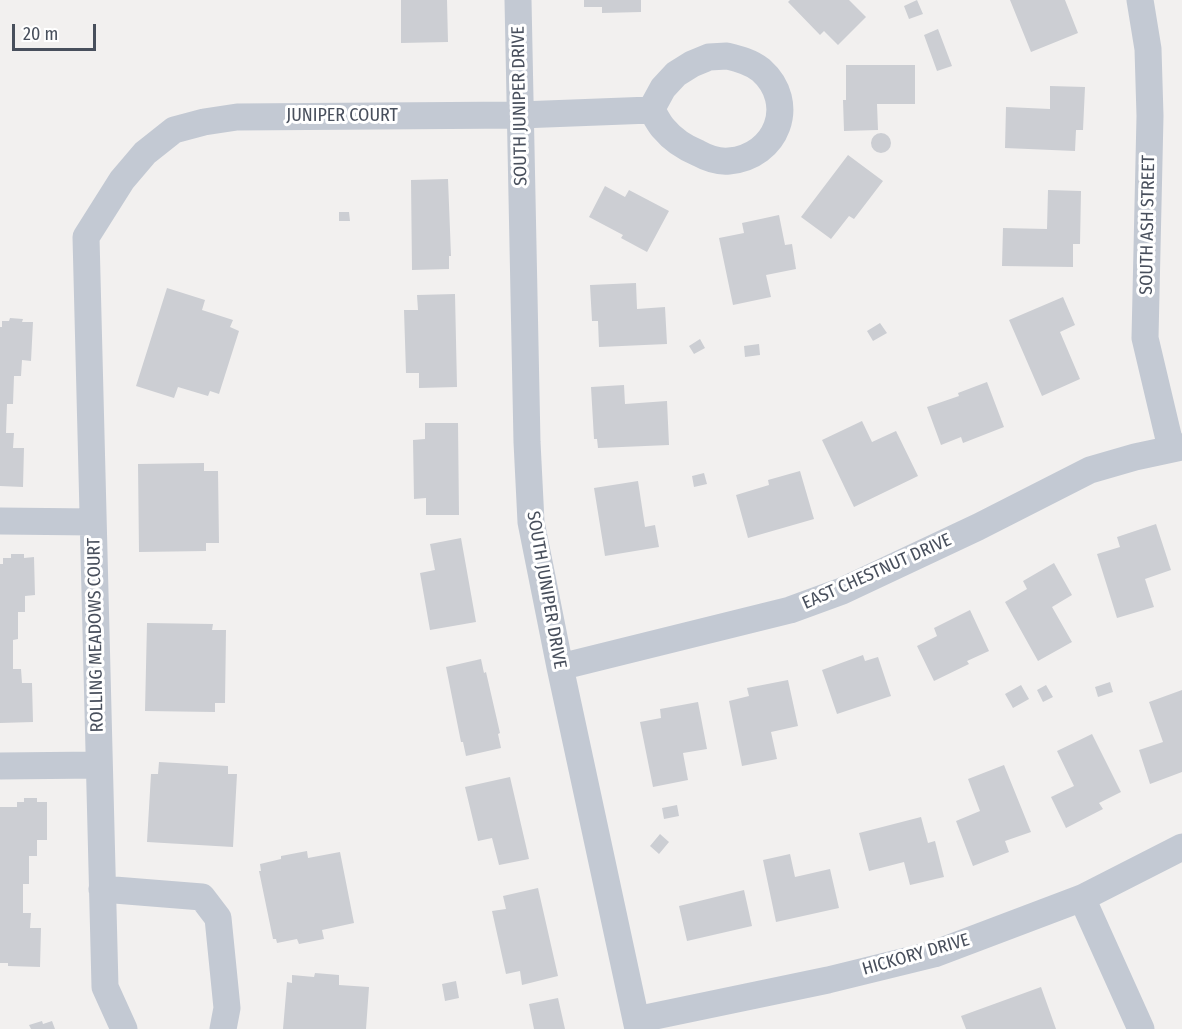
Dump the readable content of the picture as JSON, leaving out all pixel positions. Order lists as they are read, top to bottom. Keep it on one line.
{"streets":{"street":["SOUTH JUNIPER DRIVE","JUNIPER COURT","SOUTH ASH STREET","EAST CHESTNUT DRIVE","ROLLING MEADOWS COURT","HICKORY DRIVE"]},"crossings":[["SOUTH JUNIPER DRIVE","JUNIPER COURT"],["SOUTH JUNIPER DRIVE","EAST CHESTNUT DRIVE"],["SOUTH JUNIPER DRIVE","HICKORY DRIVE"],["JUNIPER COURT","ROLLING MEADOWS COURT"],["SOUTH ASH STREET","EAST CHESTNUT DRIVE"]],"scale_bar":"20 m"}
